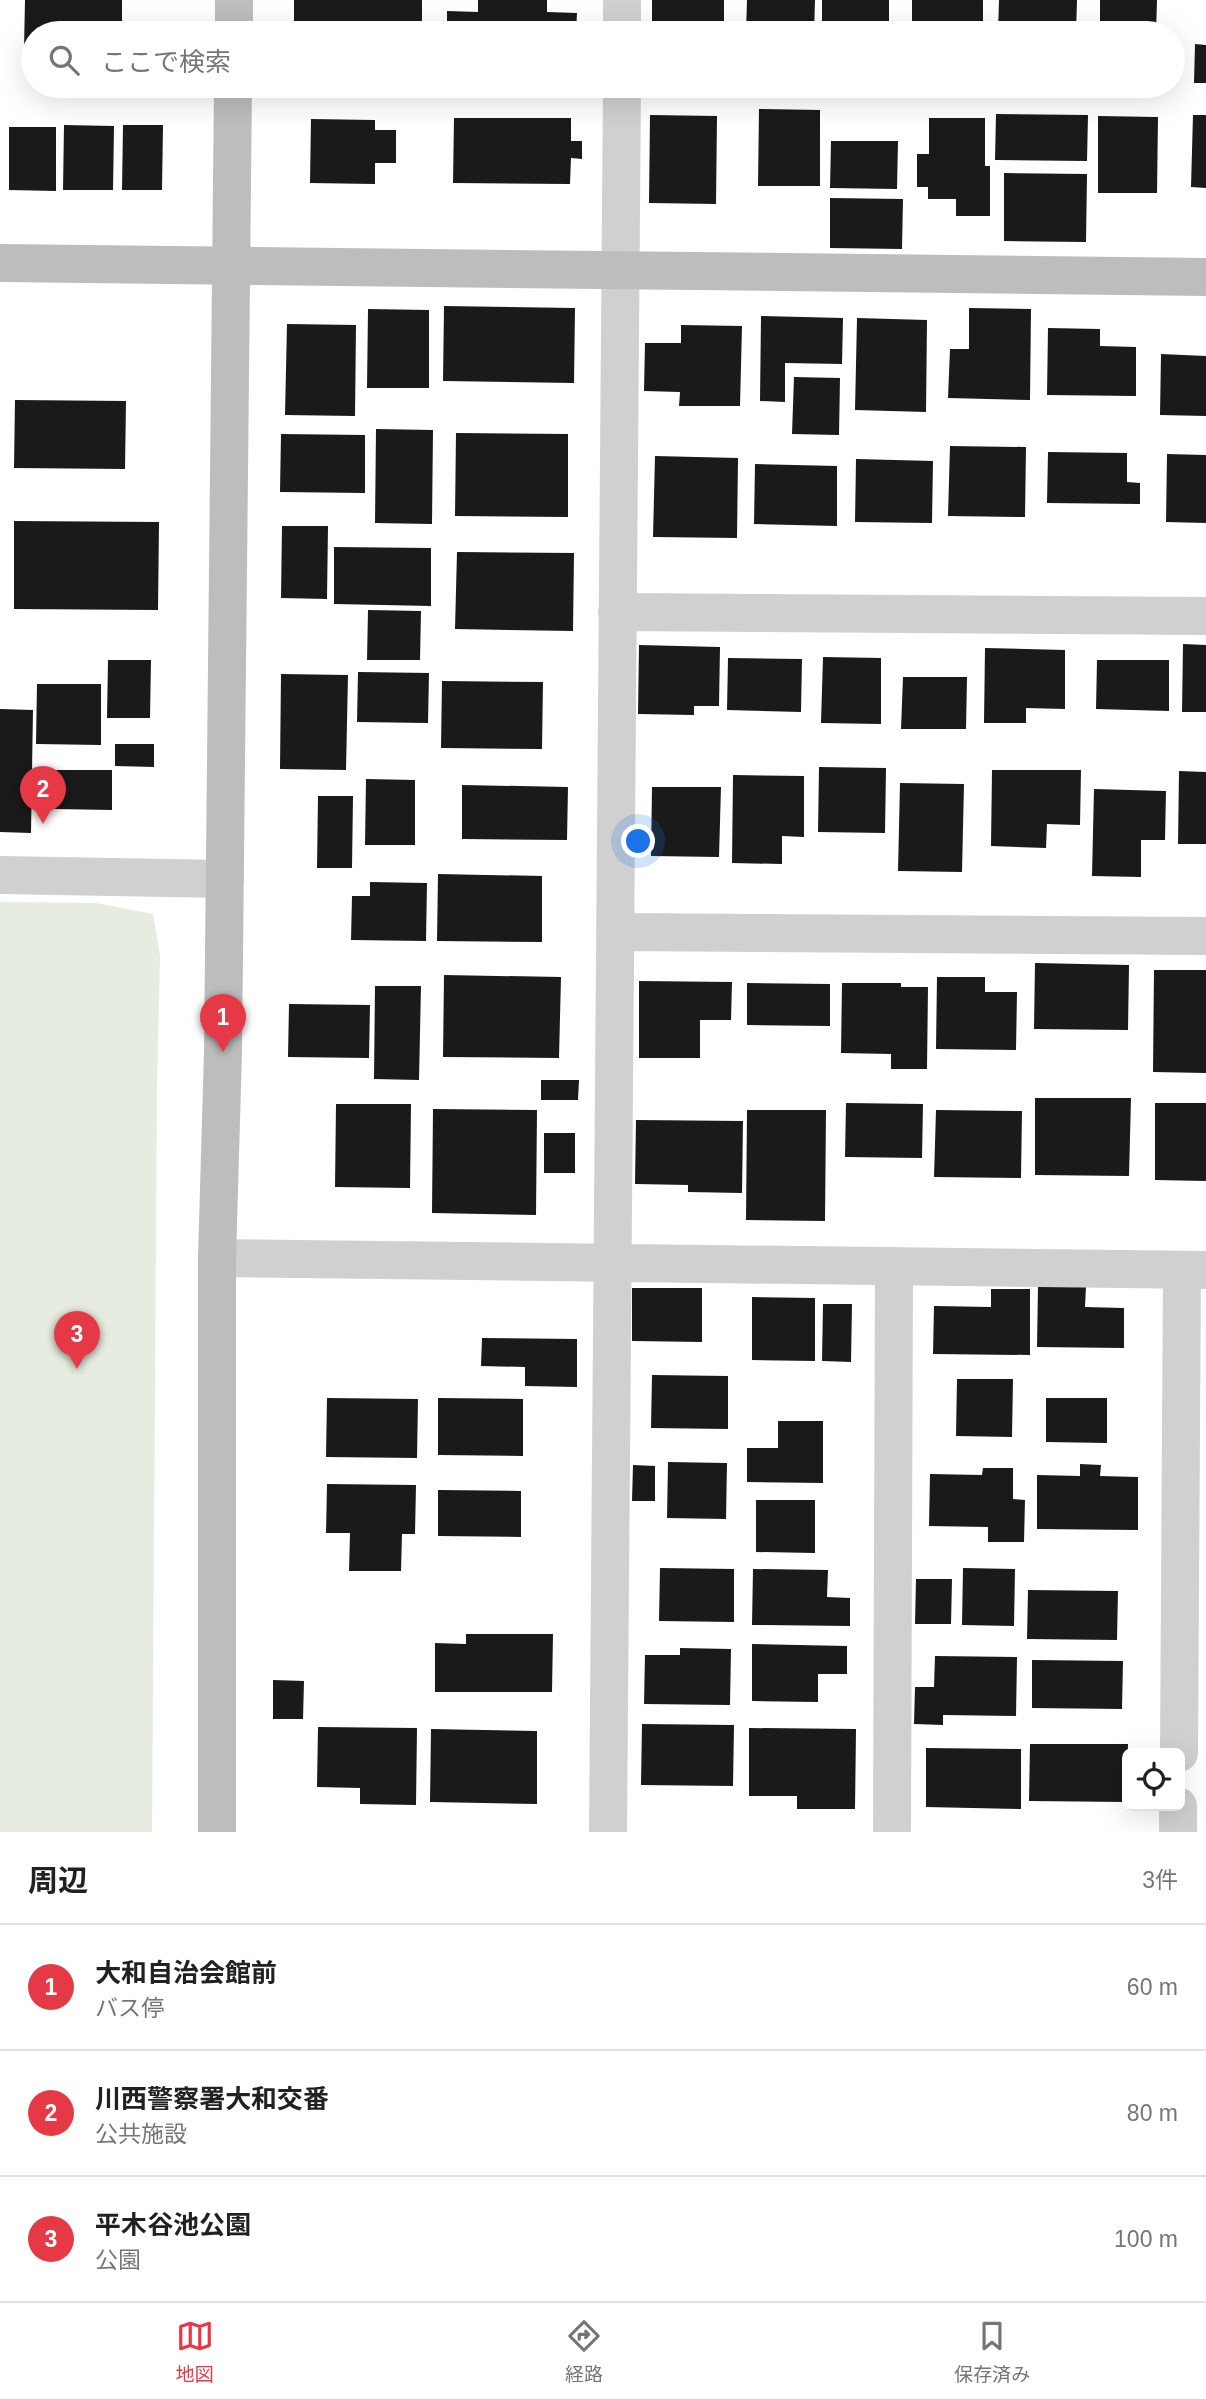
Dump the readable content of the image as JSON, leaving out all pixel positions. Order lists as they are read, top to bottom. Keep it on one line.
{"page":{"search":"ここで検索","pins":["2","1","3"],"heading":["周辺","3件"],"list":[{"mark":"1","name":"大和自治会館前","note":"バス停","value":"60 m"},{"mark":"2","name":"川西警察署大和交番","note":"公共施設","value":"80 m"},{"mark":"3","name":"平木谷池公園","note":"公園","value":"100 m"}],"nav":["地図","経路","保存済み"]}}
